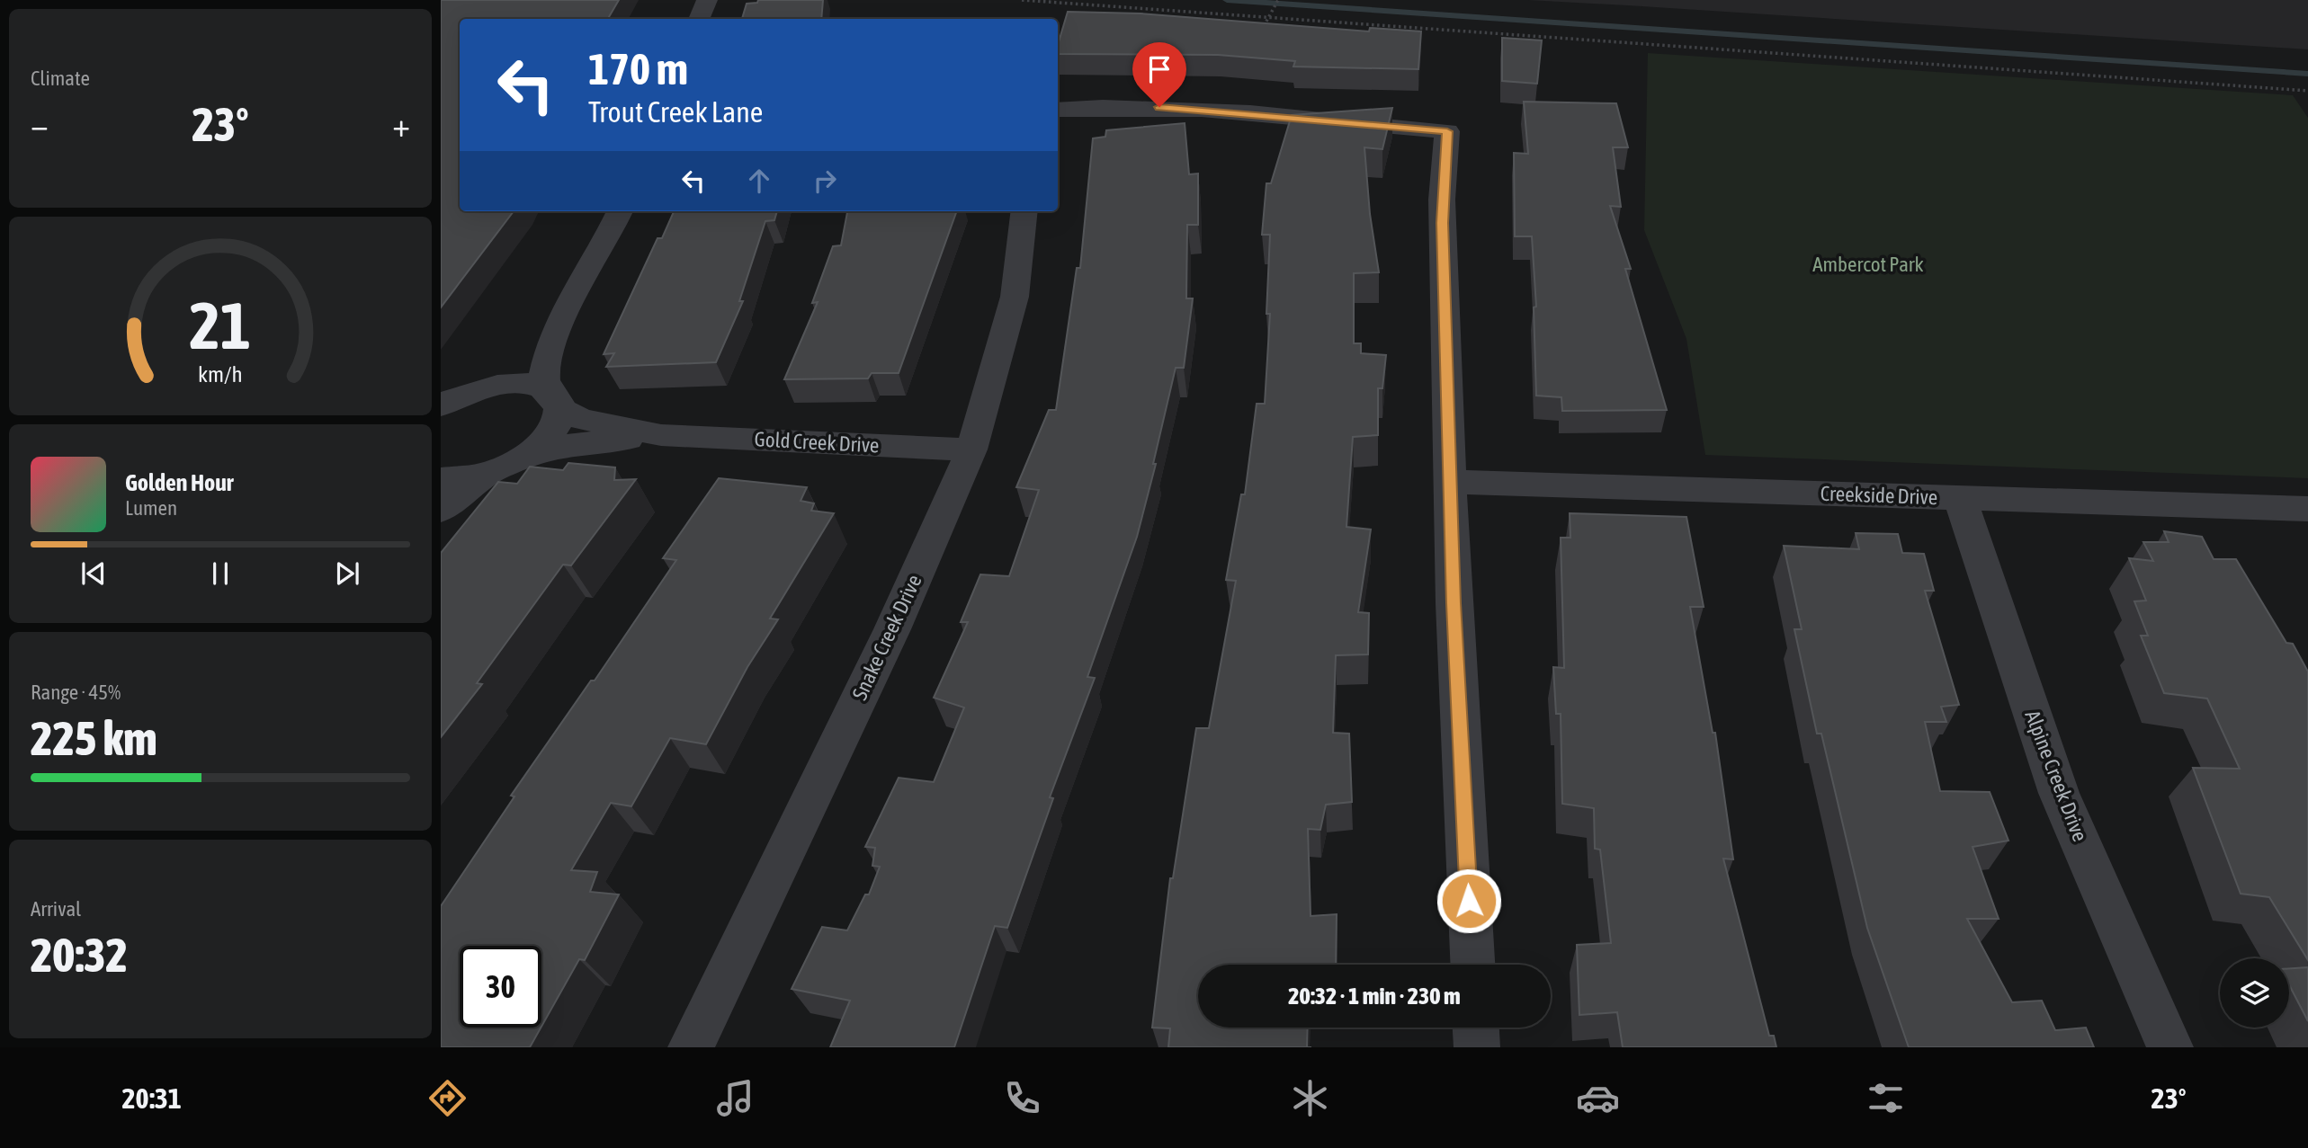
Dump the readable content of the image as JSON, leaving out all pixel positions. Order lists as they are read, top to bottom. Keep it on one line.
{"streets":{"street":["Gold Creek Drive","Creekside Drive","Snake Creek Drive","Alpine Creek Drive"]},"crossings":[["Gold Creek Drive","Snake Creek Drive"],["Creekside Drive","Alpine Creek Drive"]],"parks":["Ambercot Park"],"page":{"tile":["Climate",["Range · 45%","225 km"],["Arrival","20:32"]],"turn":["170 m","Trout Creek Lane"],"heat":["−","23°","+"],"song":["Golden Hour","Lumen"],"limit":"30","trip":"20:32 · 1 min · 230 m","tabs":["20:31","23°"],"gauge":["21","km/h"]}}
